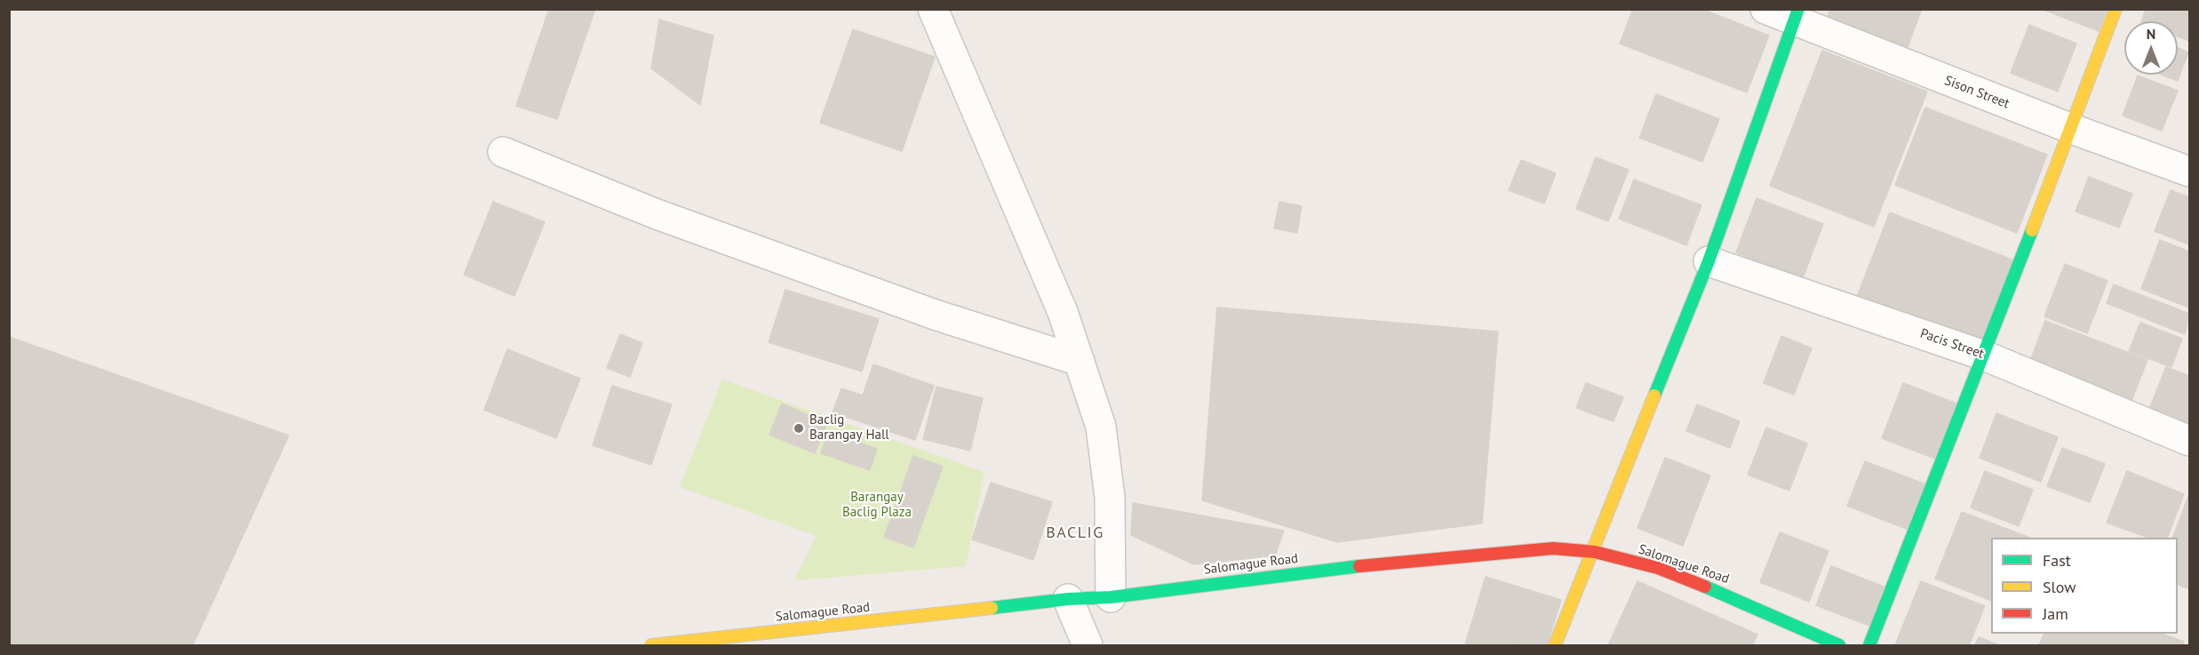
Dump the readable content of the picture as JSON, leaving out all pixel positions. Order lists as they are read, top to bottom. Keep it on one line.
{"streets":{"street":["Sison Street","Pacis Street","Salomague Road"]},"districts":["BACLIG"],"parks":["Barangay Baclig Plaza"],"places":["Baclig Barangay Hall"],"legend":["Fast","Slow","Jam"],"north":"top"}
